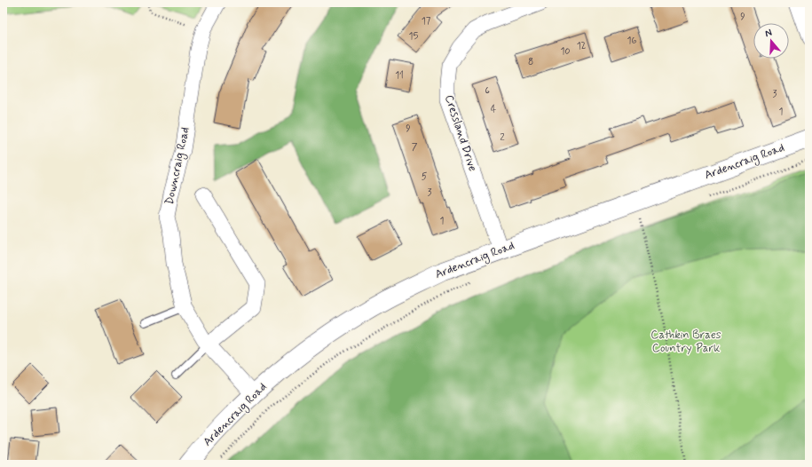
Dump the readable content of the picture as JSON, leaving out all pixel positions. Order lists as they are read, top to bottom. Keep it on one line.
{"streets":{"street":["Cressland Drive","Ardencraig Road","Downcraig Road"]},"crossings":[["Cressland Drive","Ardencraig Road"],["Ardencraig Road","Downcraig Road"]],"parks":["Cathkin Braes Country Park"],"house_numbers":["9","17","15","16","12","10","8","11","6","3","4","1","9","2","7","5","3","1"],"north":"top"}
